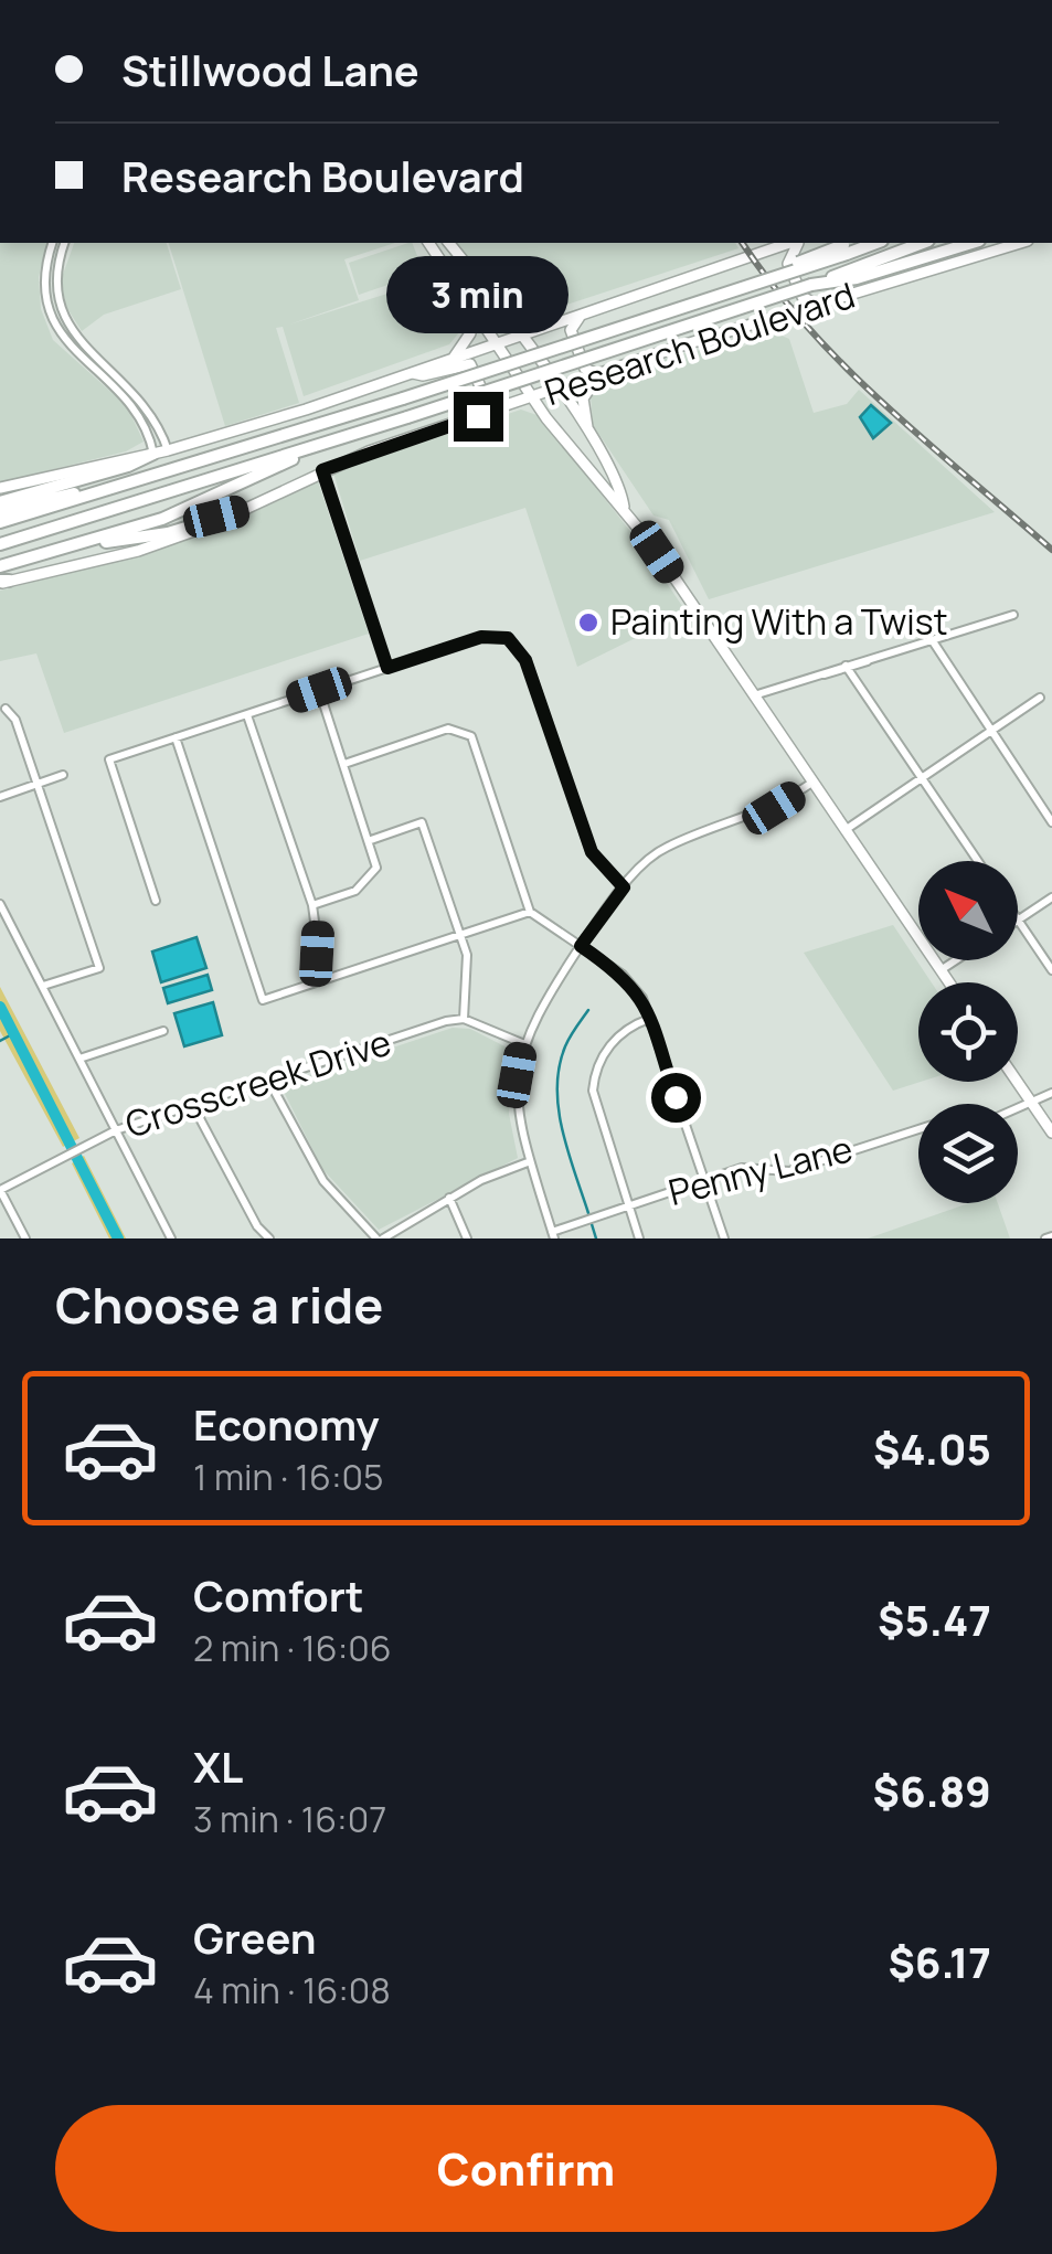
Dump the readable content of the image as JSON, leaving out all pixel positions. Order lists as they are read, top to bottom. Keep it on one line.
{"streets":{"main road":["Research Boulevard"],"street":["Crosscreek Drive","Penny Lane"]},"places":["Painting With a Twist"],"north":"top left","page":{"banner":["Stillwood Lane","Research Boulevard"],"bubble":"3 min","heading":"Choose a ride","list":[{"name":"Economy","note":"1 min · 16:05","value":"$4.05"},{"name":"Comfort","note":"2 min · 16:06","value":"$5.47"},{"name":"XL","note":"3 min · 16:07","value":"$6.89"},{"name":"Green","note":"4 min · 16:08","value":"$6.17"}],"buttons":"Confirm"}}
